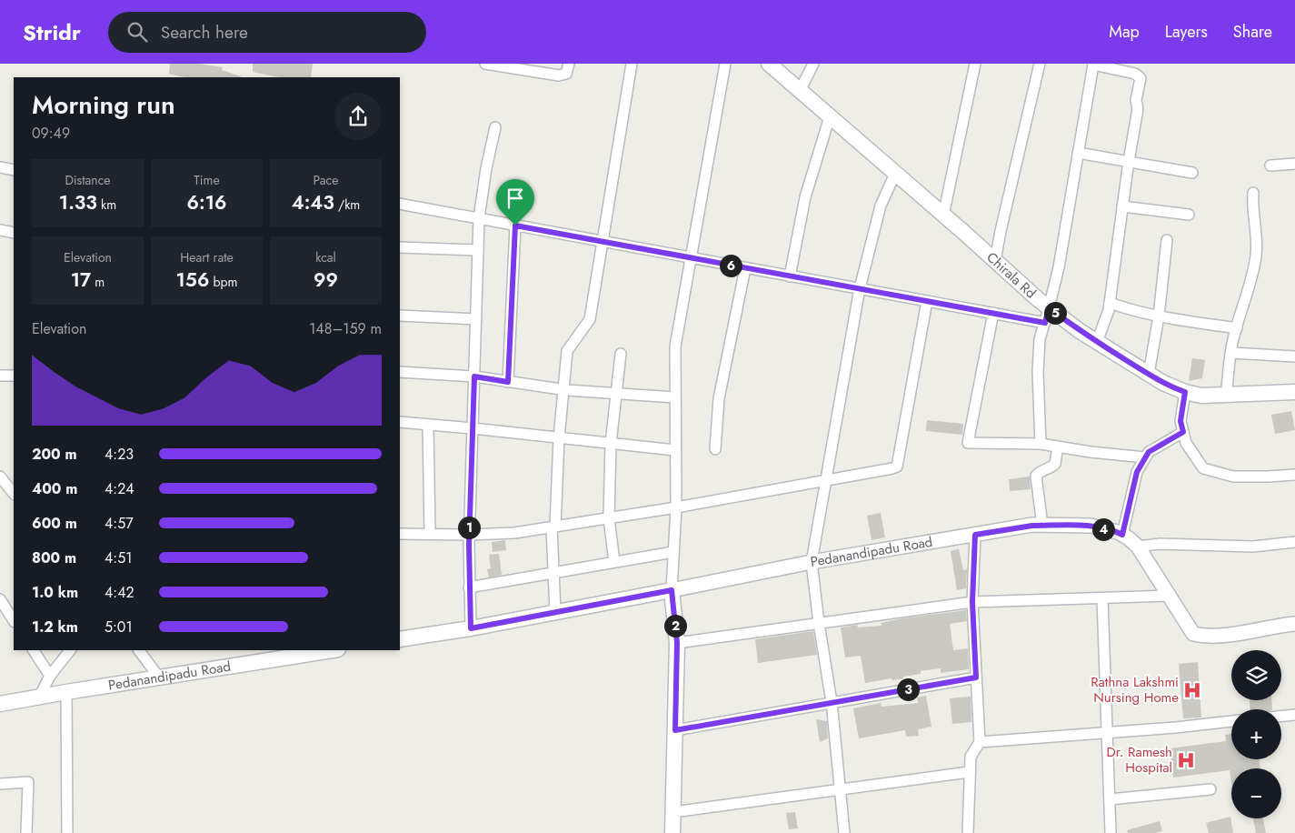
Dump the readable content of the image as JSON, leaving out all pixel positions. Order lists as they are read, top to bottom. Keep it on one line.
{"streets":{"main road":["Chirala Rd","Pedanandipadu Road"]},"places":{"hospital":["Rathna Lakshmi Nursing Home","Dr. Ramesh Hospital"]},"page":{"header":"Stridr","search":"Search here","nav":["Map","Layers","Share"],"heading":["Morning run","09:49"],"stats":[["Distance","1.33 km"],["Time","6:16"],["Pace","4:43 /km"],["Elevation","17 m"],["Heart rate","156 bpm"],["kcal","99"]],"pins":["6","5","1","4","2","3"],"chart":["Elevation","148–159 m"],"list":[{"name":"200 m","note":"4:23"},{"name":"400 m","note":"4:24"},{"name":"600 m","note":"4:57"},{"name":"800 m","note":"4:51"},{"name":"1.0 km","note":"4:42"},{"name":"1.2 km","note":"5:01"}],"map_buttons":["+","−"]}}
